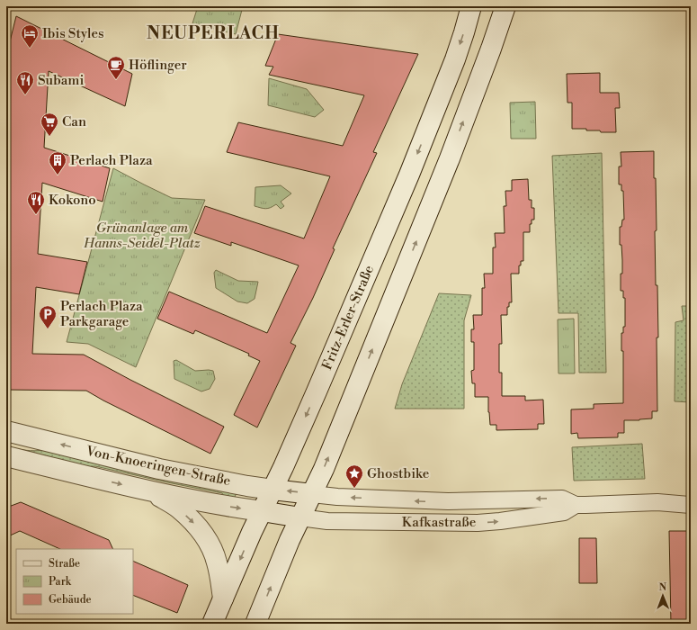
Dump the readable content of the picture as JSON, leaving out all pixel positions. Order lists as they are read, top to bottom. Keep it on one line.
{"streets":{"main road":["Fritz-Erler-Straße","Von-Knoeringen-Straße"],"street":["Kafkastraße"]},"crossings":[["Fritz-Erler-Straße","Von-Knoeringen-Straße"],["Von-Knoeringen-Straße","Kafkastraße"]],"districts":["NEUPERLACH"],"parks":["Grünanlage am Hanns-Seidel-Platz"],"places":{"hotel":["Ibis Styles"],"cafe":["Höflinger"],"restaurant":["Subami","Kokono"],"supermarket":["Can"],"building":["Perlach Plaza"],"parking":["Perlach Plaza Parkgarage"],"place":["Ghostbike"]},"legend":["Straße","Park","Gebäude"],"north":"top"}
